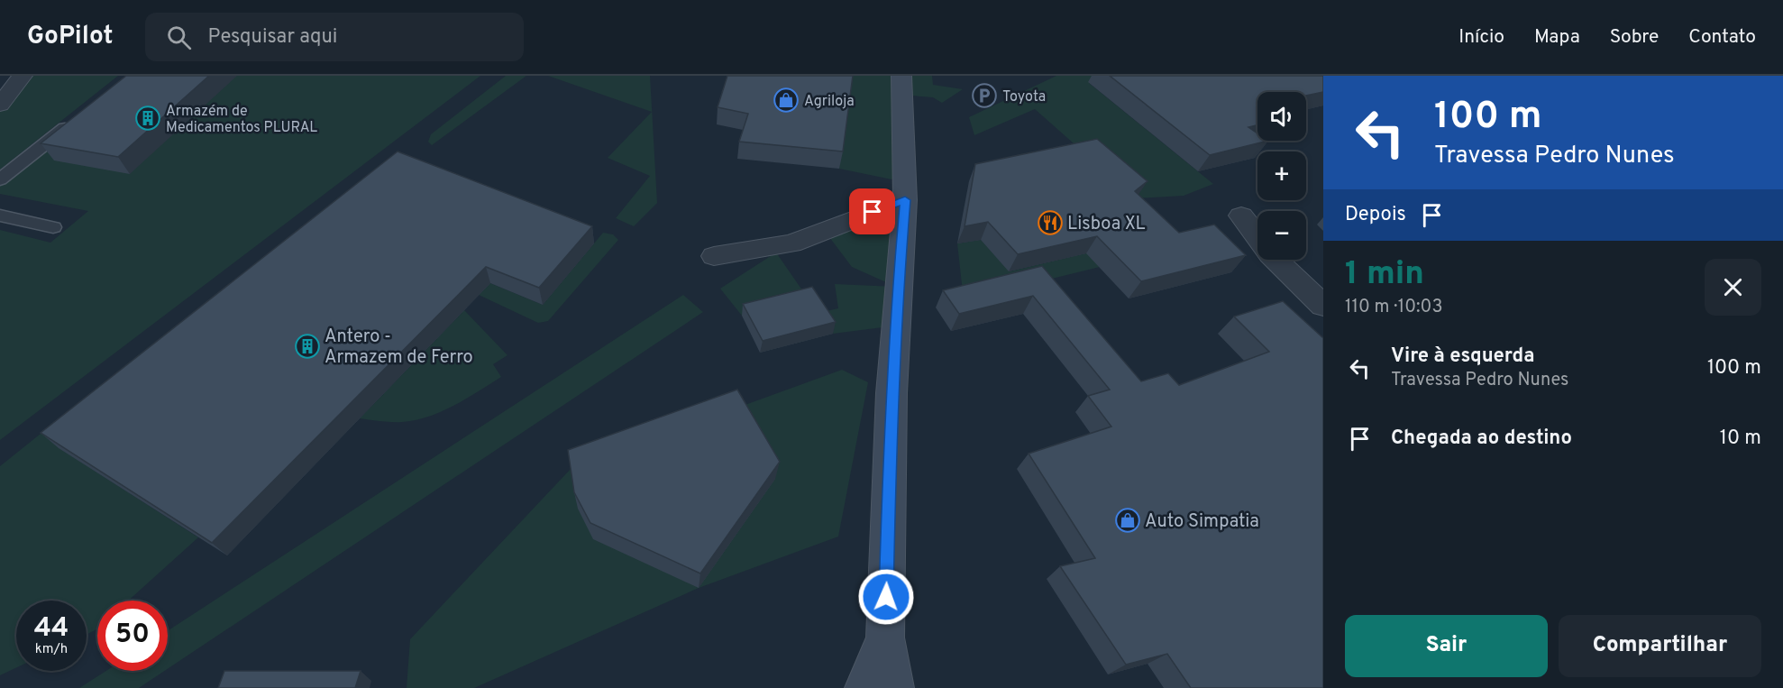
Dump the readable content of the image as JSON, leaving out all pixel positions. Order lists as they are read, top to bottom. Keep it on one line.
{"places":{"parking":["Toyota"],"shop":["Agriloja","Auto Simpatia"],"building":["Armazém de Medicamentos PLURAL","Antero - Armazem de Ferro"],"restaurant":["Lisboa XL"]},"page":{"header":"GoPilot","search":"Pesquisar aqui","nav":["Início","Mapa","Sobre","Contato"],"turn":["100 m","Travessa Pedro Nunes"],"map_buttons":["+","−"],"then":"Depois","heading":["1 min","110 m · 10:03"],"list":[{"name":"Vire à esquerda","note":"Travessa Pedro Nunes","value":"100 m"},{"name":"Chegada ao destino","value":"10 m"}],"speed":"44 km/h","limit":"50","buttons":["Sair","Compartilhar"]}}
